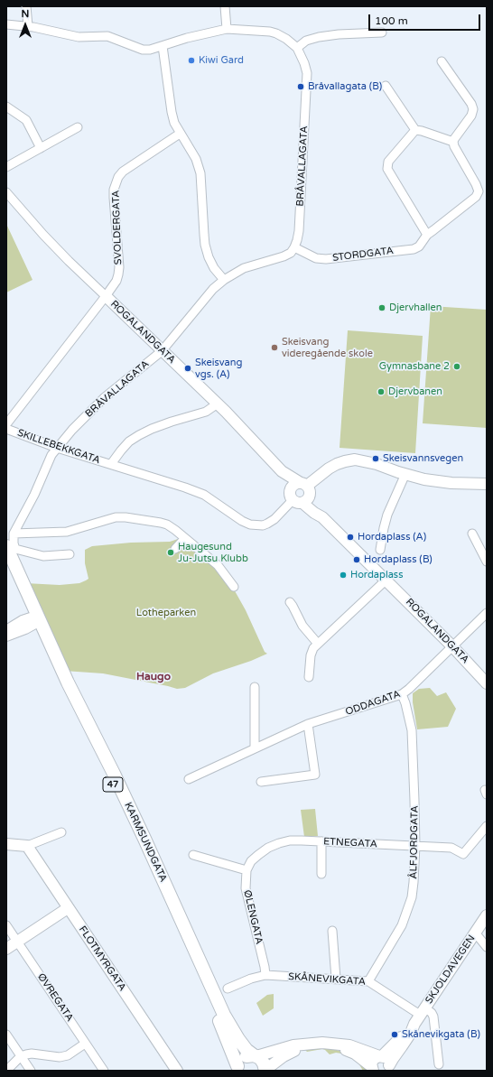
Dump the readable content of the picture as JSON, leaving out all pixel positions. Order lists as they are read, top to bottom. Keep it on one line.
{"streets":{"main road":["47","KARMSUNDGATA"],"street":["BRÅVALLAGATA","SVOLDERGATA","STORDGATA","ROGALANDGATA","SKILLEBEKKGATA","ODDAGATA","ÅLFJORDGATA","ETNEGATA","ØLENGATA","FLOTMYRGATA","SKJOLDAVEGEN","SKÅNEVIKGATA","ØVREGATA"]},"crossings":[["BRÅVALLAGATA","STORDGATA"],["BRÅVALLAGATA","ROGALANDGATA"],["BRÅVALLAGATA","SKILLEBEKKGATA"],["SVOLDERGATA","ROGALANDGATA"],["ROGALANDGATA","SKILLEBEKKGATA"],["ROGALANDGATA","ODDAGATA"],["ODDAGATA","ÅLFJORDGATA"],["47","KARMSUNDGATA"],["ÅLFJORDGATA","ETNEGATA"],["ÅLFJORDGATA","SKÅNEVIKGATA"],["ETNEGATA","ØLENGATA"],["ØLENGATA","SKÅNEVIKGATA"],["SKJOLDAVEGEN","SKÅNEVIKGATA"]],"districts":["Haugo"],"parks":["Lotheparken"],"places":["Kiwi Gard","Bråvallagata (B)","Djervhallen","Skeisvang videregående skole","Gymnasbane 2","Skeisvang vgs. (A)","Djervbanen","Skeisvannsvegen","Hordaplass (A)","Haugesund Ju-Jutsu Klubb","Hordaplass (B)","Hordaplass","Skånevikgata (B)"],"scale_bar":"100 m","north":"top"}
